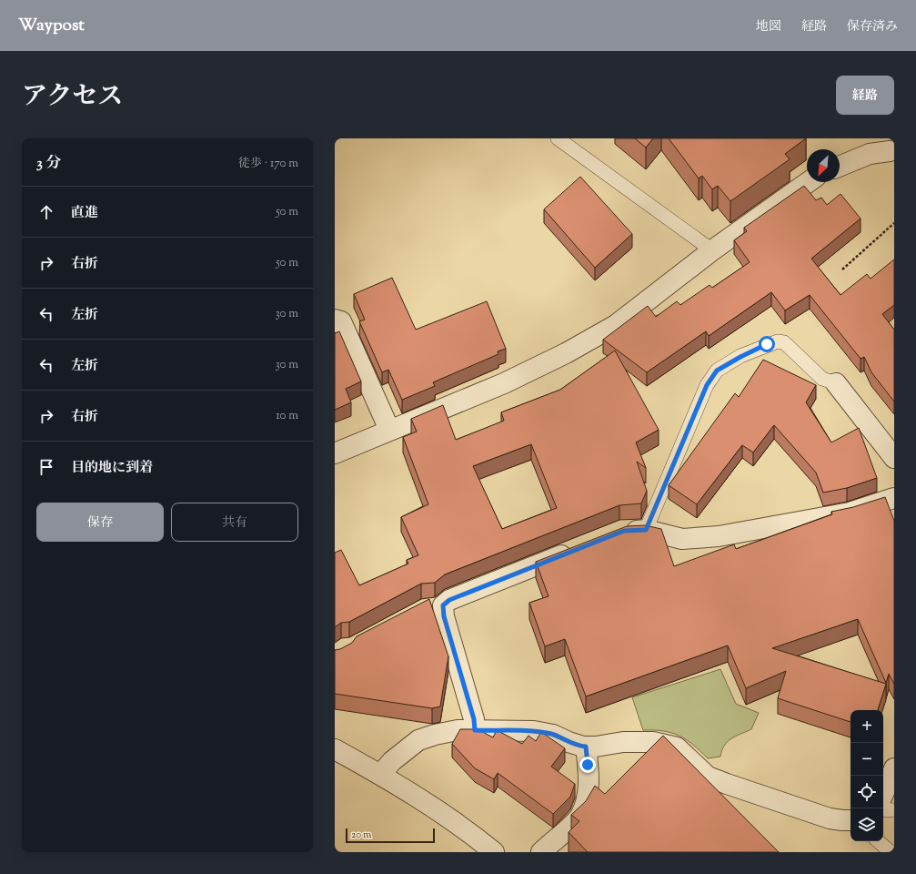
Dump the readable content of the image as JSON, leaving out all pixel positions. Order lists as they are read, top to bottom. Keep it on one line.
{"scale_bar":"20 m","north":"bottom left","page":{"header":"Waypost","nav":["地図","経路","保存済み"],"title":"アクセス","buttons":["経路",["保存","共有"]],"heading":["3 分","徒歩 · 170 m"],"list":[["直進","50 m"],["右折","50 m"],["左折","30 m"],["左折","30 m"],["右折","10 m"],"目的地に到着"],"map_buttons":["+","−"],"scale":"20 m"}}
